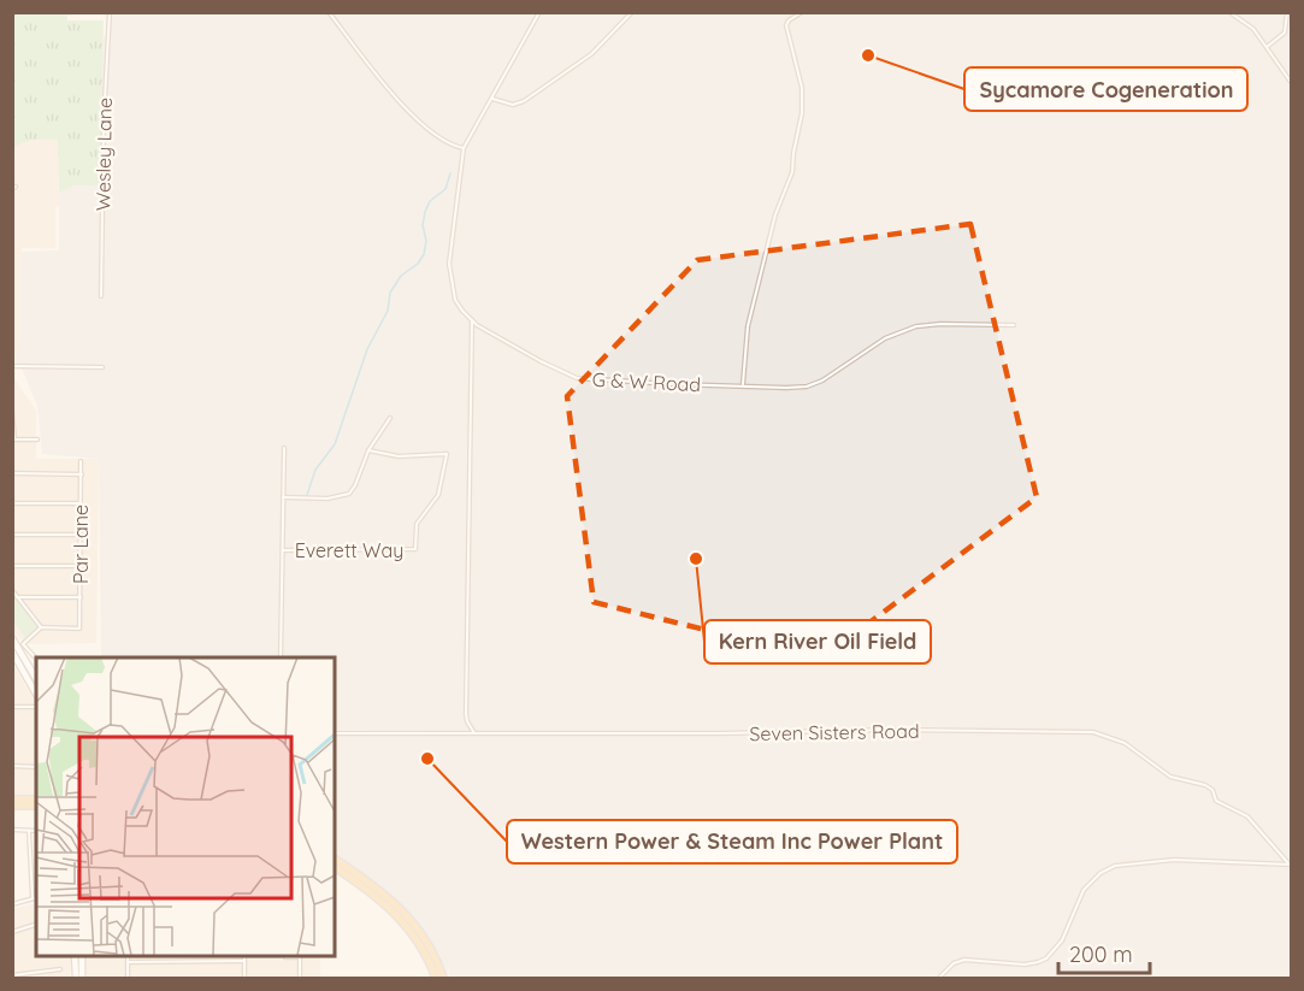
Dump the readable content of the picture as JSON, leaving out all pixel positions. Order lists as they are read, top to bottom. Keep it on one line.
{"streets":{"street":["Wesley Lane","G & W Road","Par Lane","Everett Way","Seven Sisters Road"]},"places":["Sycamore Cogeneration","Kern River Oil Field","Western Power & Steam Inc Power Plant"],"scale_bar":"200 m"}
